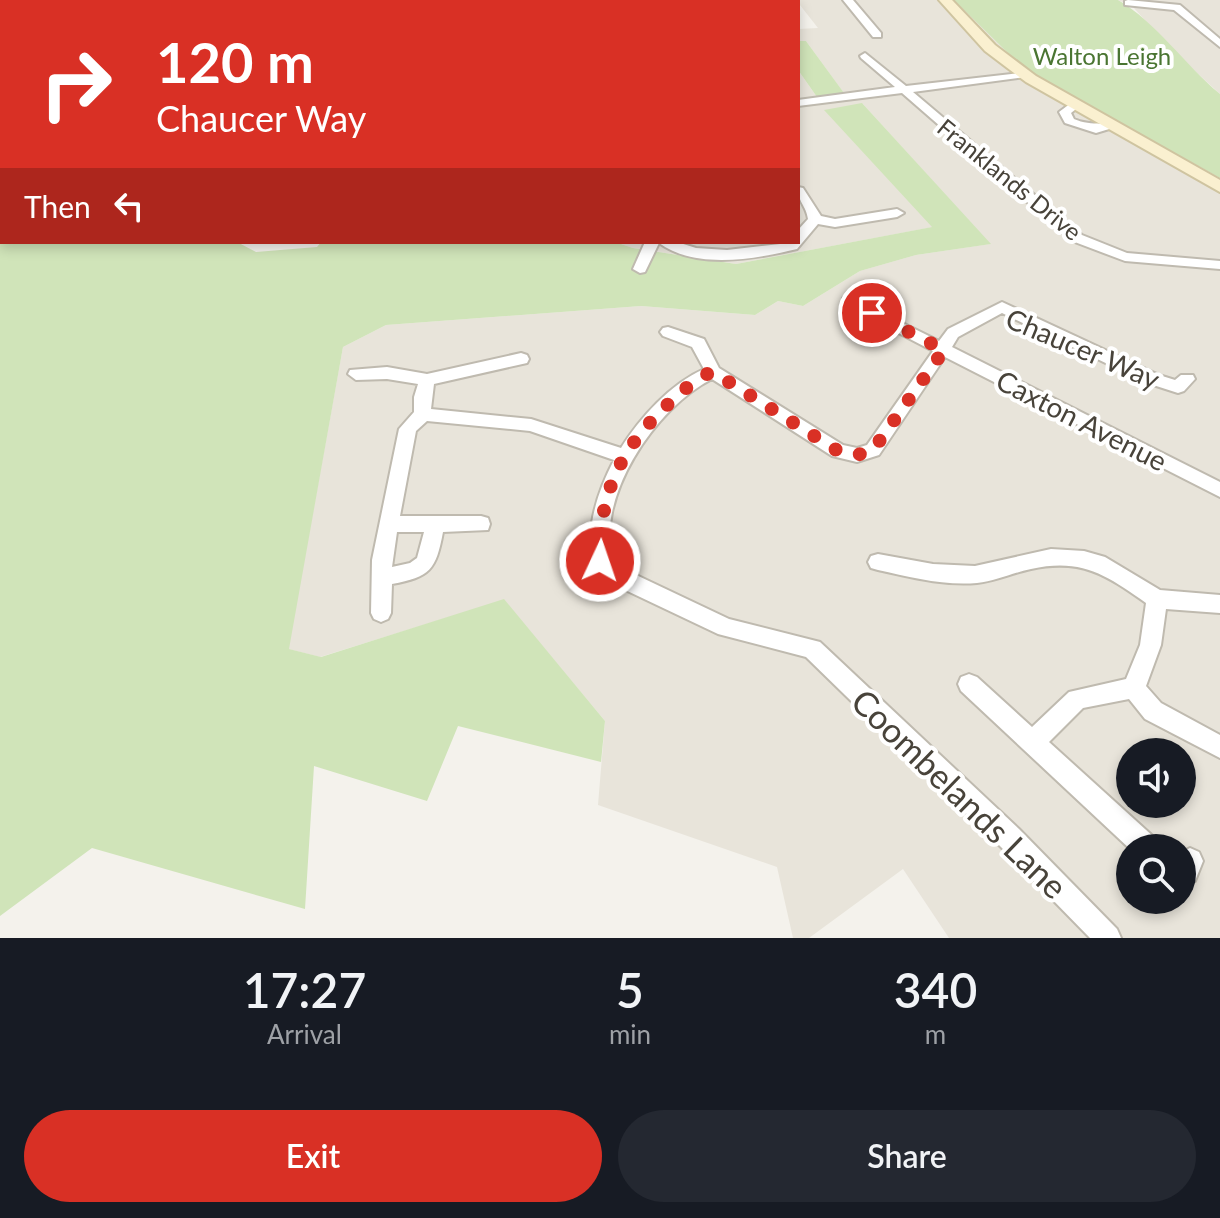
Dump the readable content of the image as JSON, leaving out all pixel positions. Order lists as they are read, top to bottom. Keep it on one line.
{"streets":{"street":["Franklands Drive","Chaucer Way","Caxton Avenue","Coombelands Lane"]},"crossings":[["Chaucer Way","Caxton Avenue"]],"parks":["Walton Leigh"],"page":{"turn":["120 m","Chaucer Way"],"then":"Then","eta":["17:27","Arrival","5","min","340","m"],"buttons":["Exit","Share"]}}
